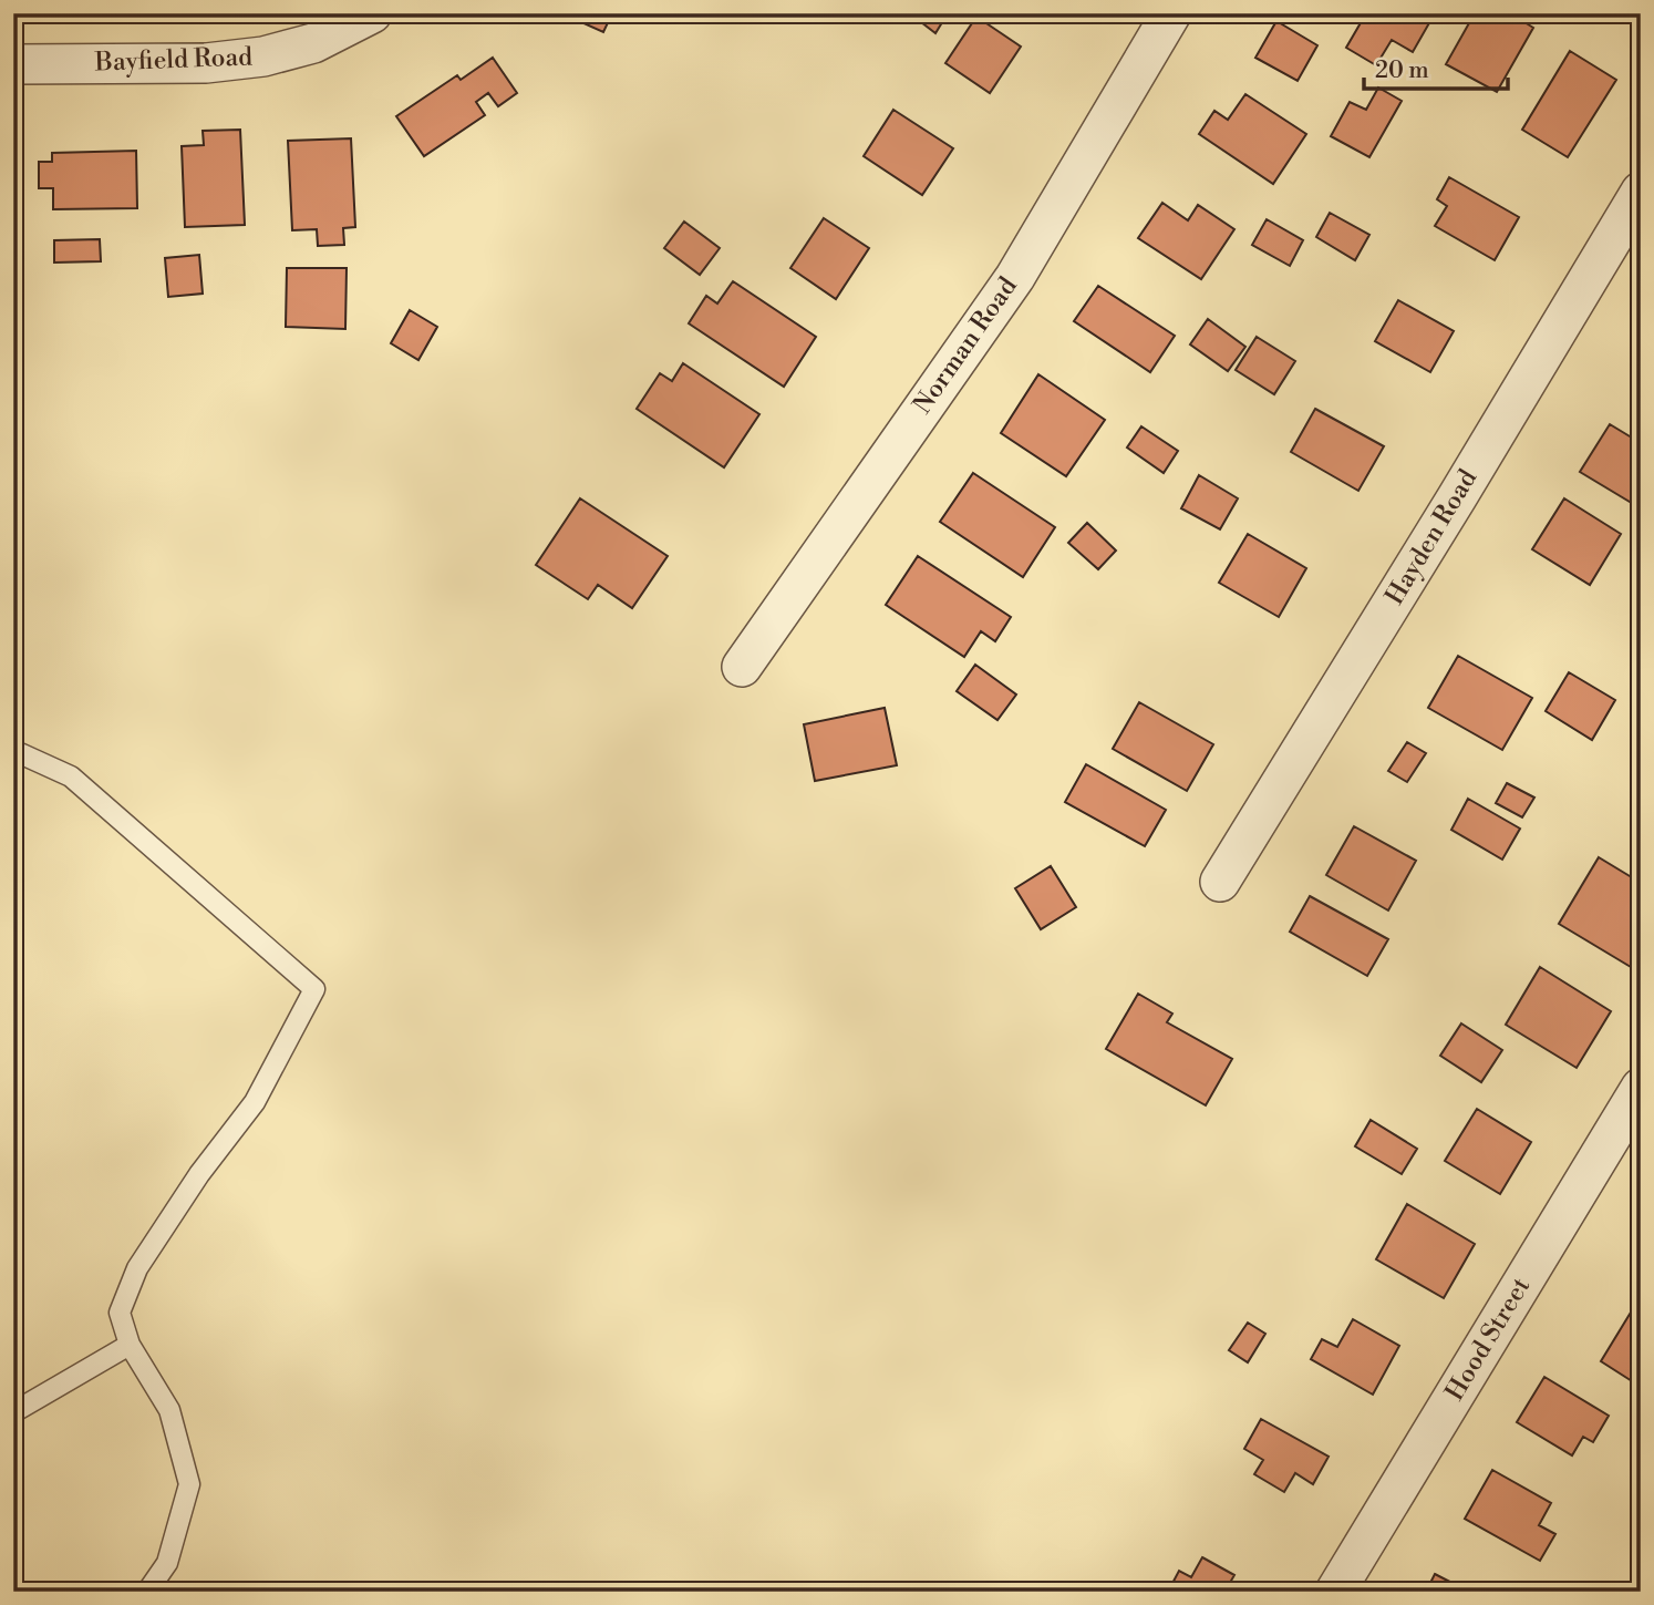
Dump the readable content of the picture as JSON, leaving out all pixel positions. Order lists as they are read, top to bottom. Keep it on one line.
{"streets":{"street":["Bayfield Road","Norman Road","Hayden Road","Hood Street"]},"scale_bar":"20 m"}
